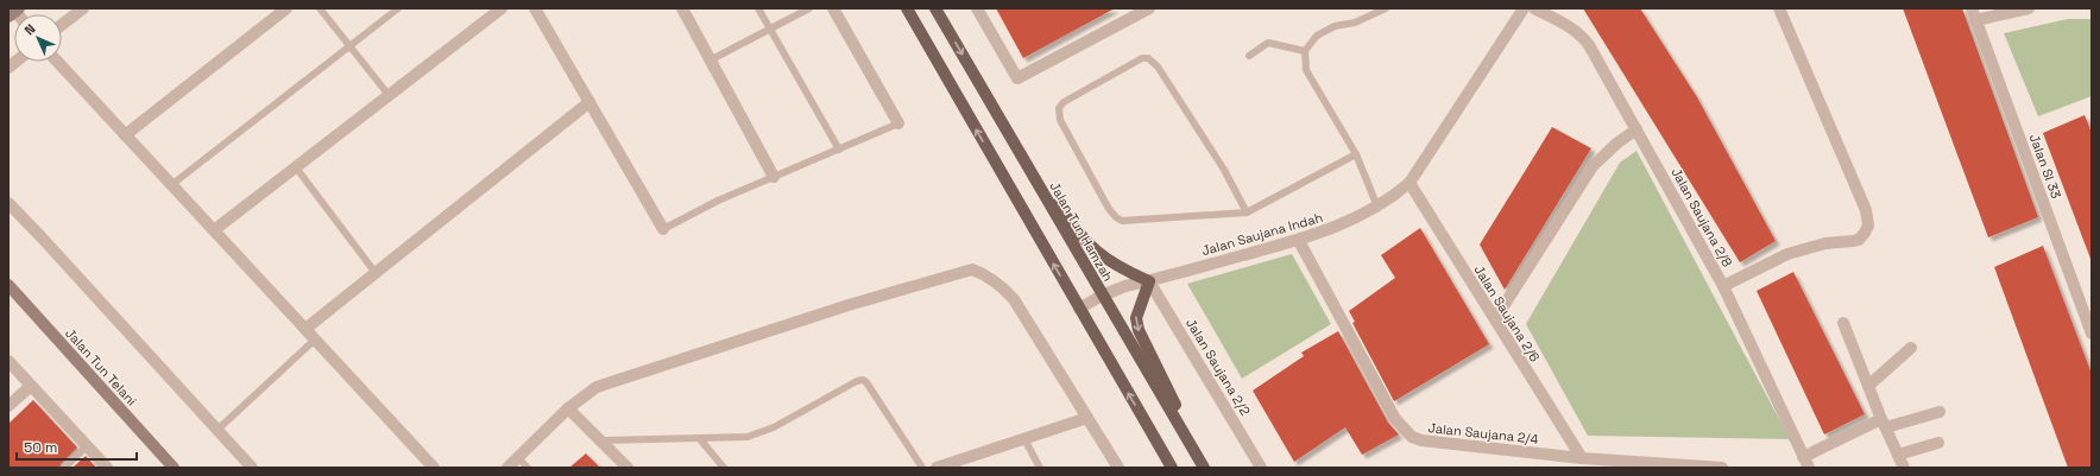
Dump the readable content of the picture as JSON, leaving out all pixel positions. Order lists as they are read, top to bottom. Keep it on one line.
{"streets":{"main road":["Jalan Tun Hamzah"],"street":["Jalan SI 33","Jalan Saujana 2/8","Jalan Saujana Indah","Jalan Saujana 2/6","Jalan Tun Telani","Jalan Saujana 2/2","Jalan Saujana 2/4"]},"crossings":[["Jalan Tun Hamzah","Jalan Saujana Indah"],["Jalan Saujana Indah","Jalan Saujana 2/6"],["Jalan Saujana Indah","Jalan Saujana 2/2"],["Jalan Saujana Indah","Jalan Saujana 2/4"],["Jalan Saujana 2/6","Jalan Saujana 2/4"]],"scale_bar":"50 m","north":"top left"}
